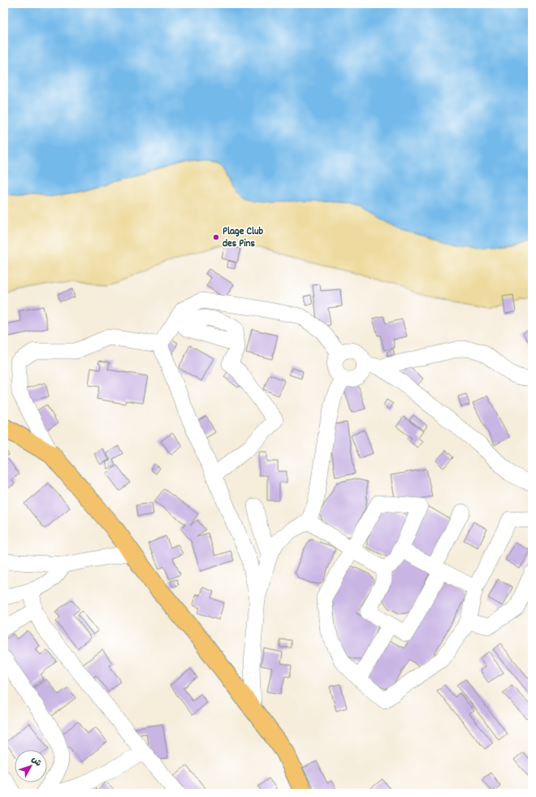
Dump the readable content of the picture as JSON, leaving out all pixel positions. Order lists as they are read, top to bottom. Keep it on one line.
{"places":["Plage Club des Pins"],"north":"top right"}
